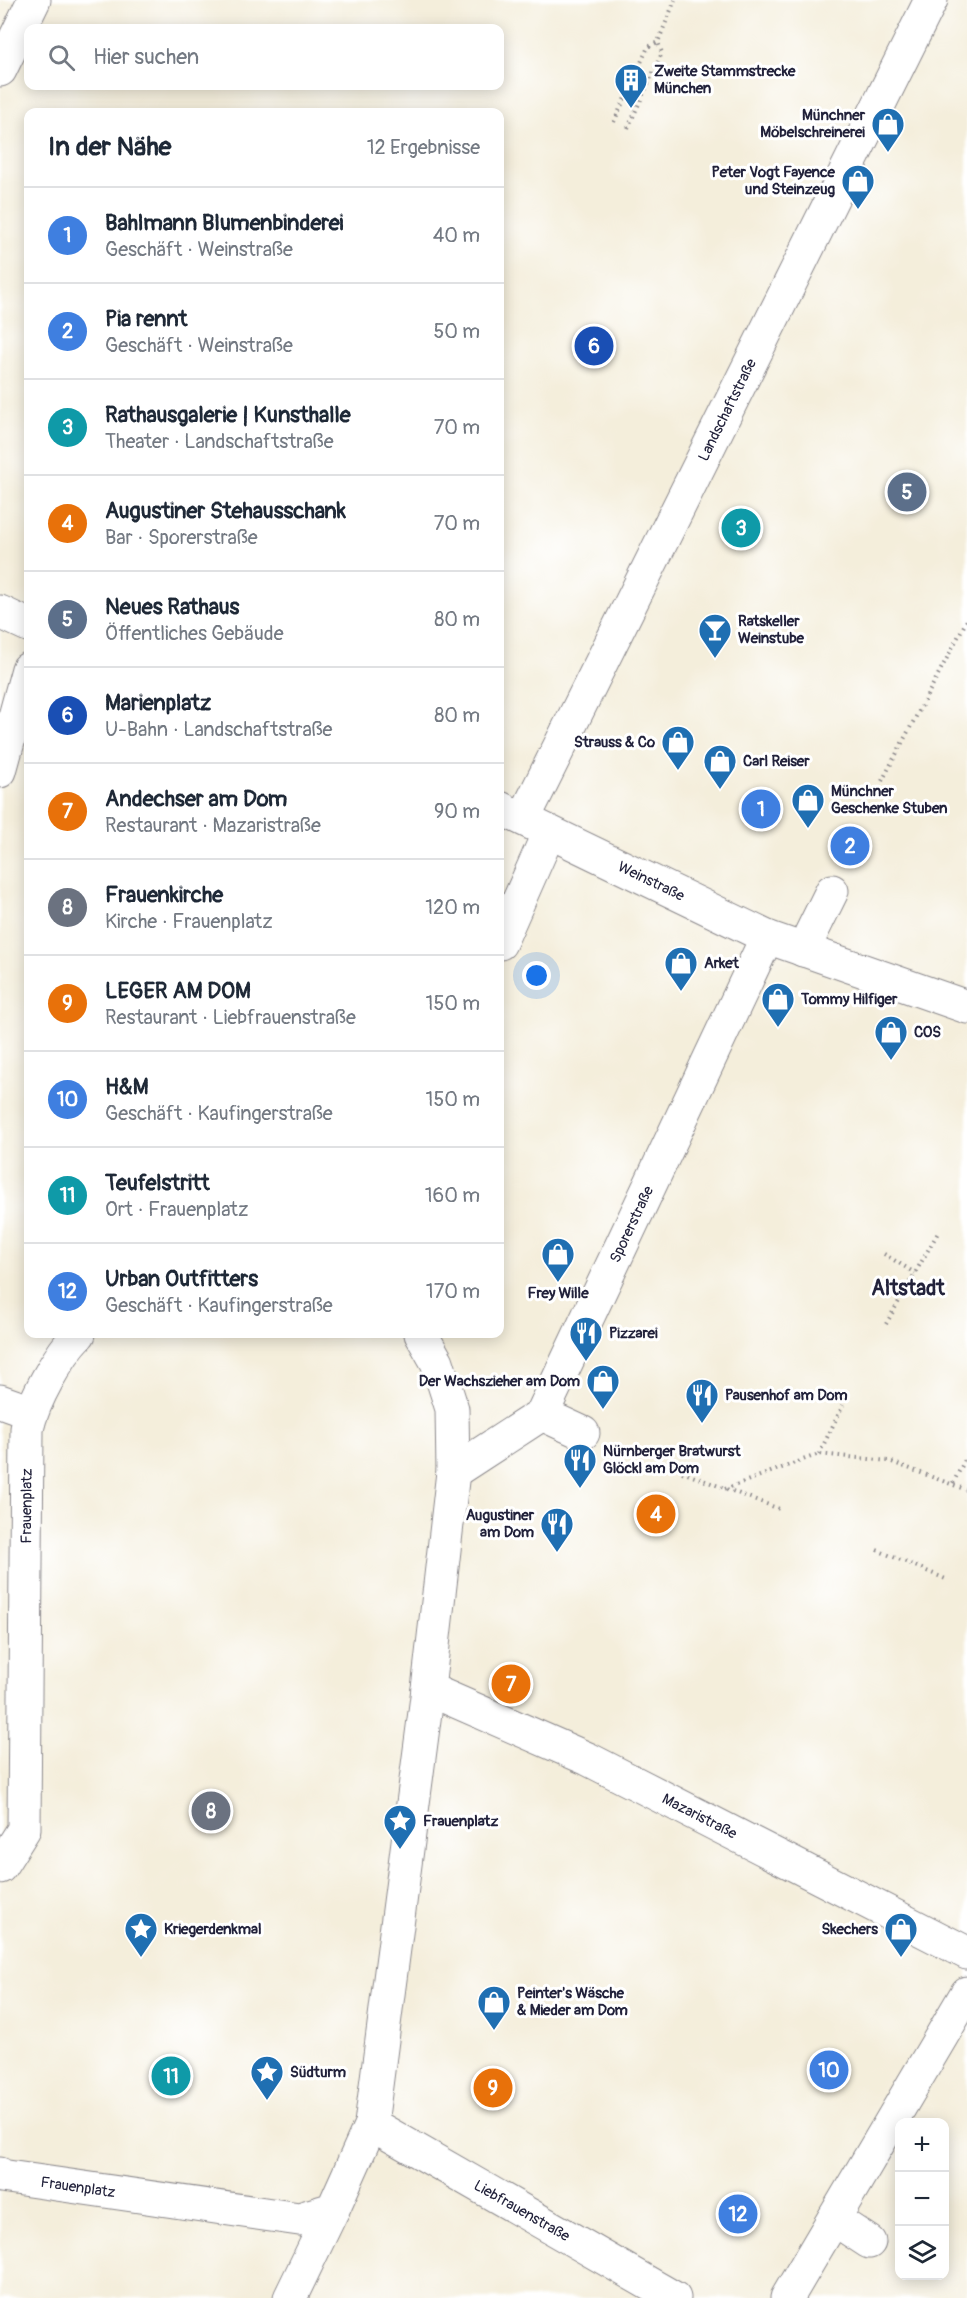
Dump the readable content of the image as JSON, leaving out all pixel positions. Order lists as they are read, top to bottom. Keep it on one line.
{"streets":{"street":["Landschaftstraße","Weinstraße","Sporerstraße","Frauenplatz","Mazaristraße","Liebfrauenstraße"]},"crossings":[["Landschaftstraße","Weinstraße"],["Weinstraße","Sporerstraße"]],"districts":["Altstadt"],"places":{"building":["Zweite Stammstrecke München"],"shop":["Münchner Möbelschreinerei","Peter Vogt Fayence und Steinzeug","Strauss & Co","Carl Reiser","Münchner Geschenke Stuben","Arket","Tommy Hilfiger","COS","Frey Wille","Der Wachszieher am Dom","Skechers","Peinter's Wäsche & Mieder am Dom"],"bar":["Ratskeller Weinstube"],"restaurant":["Pizzarei","Pausenhof am Dom","Nürnberger Bratwurst Glöckl am Dom","Augustiner am Dom"],"place":["Frauenplatz","Kriegerdenkmal","Südturm"]},"page":{"search":"Hier suchen","heading":["In der Nähe","12 Ergebnisse"],"list":[{"mark":"1","name":"Bahlmann Blumenbinderei","note":"Geschäft · Weinstraße","value":"40 m"},{"mark":"2","name":"Pia rennt","note":"Geschäft · Weinstraße","value":"50 m"},{"mark":"3","name":"Rathausgalerie | Kunsthalle","note":"Theater · Landschaftstraße","value":"70 m"},{"mark":"4","name":"Augustiner Stehausschank","note":"Bar · Sporerstraße","value":"70 m"},{"mark":"5","name":"Neues Rathaus","note":"Öffentliches Gebäude","value":"80 m"},{"mark":"6","name":"Marienplatz","note":"U-Bahn · Landschaftstraße","value":"80 m"},{"mark":"7","name":"Andechser am Dom","note":"Restaurant · Mazaristraße","value":"90 m"},{"mark":"8","name":"Frauenkirche","note":"Kirche · Frauenplatz","value":"120 m"},{"mark":"9","name":"LEGER AM DOM","note":"Restaurant · Liebfrauenstraße","value":"150 m"},{"mark":"10","name":"H&M","note":"Geschäft · Kaufingerstraße","value":"150 m"},{"mark":"11","name":"Teufelstritt","note":"Ort · Frauenplatz","value":"160 m"},{"mark":"12","name":"Urban Outfitters","note":"Geschäft · Kaufingerstraße","value":"170 m"}],"pins":["6","5","3","1","2","4","7","8","10","11","9","12"],"map_buttons":["+","−"]}}
